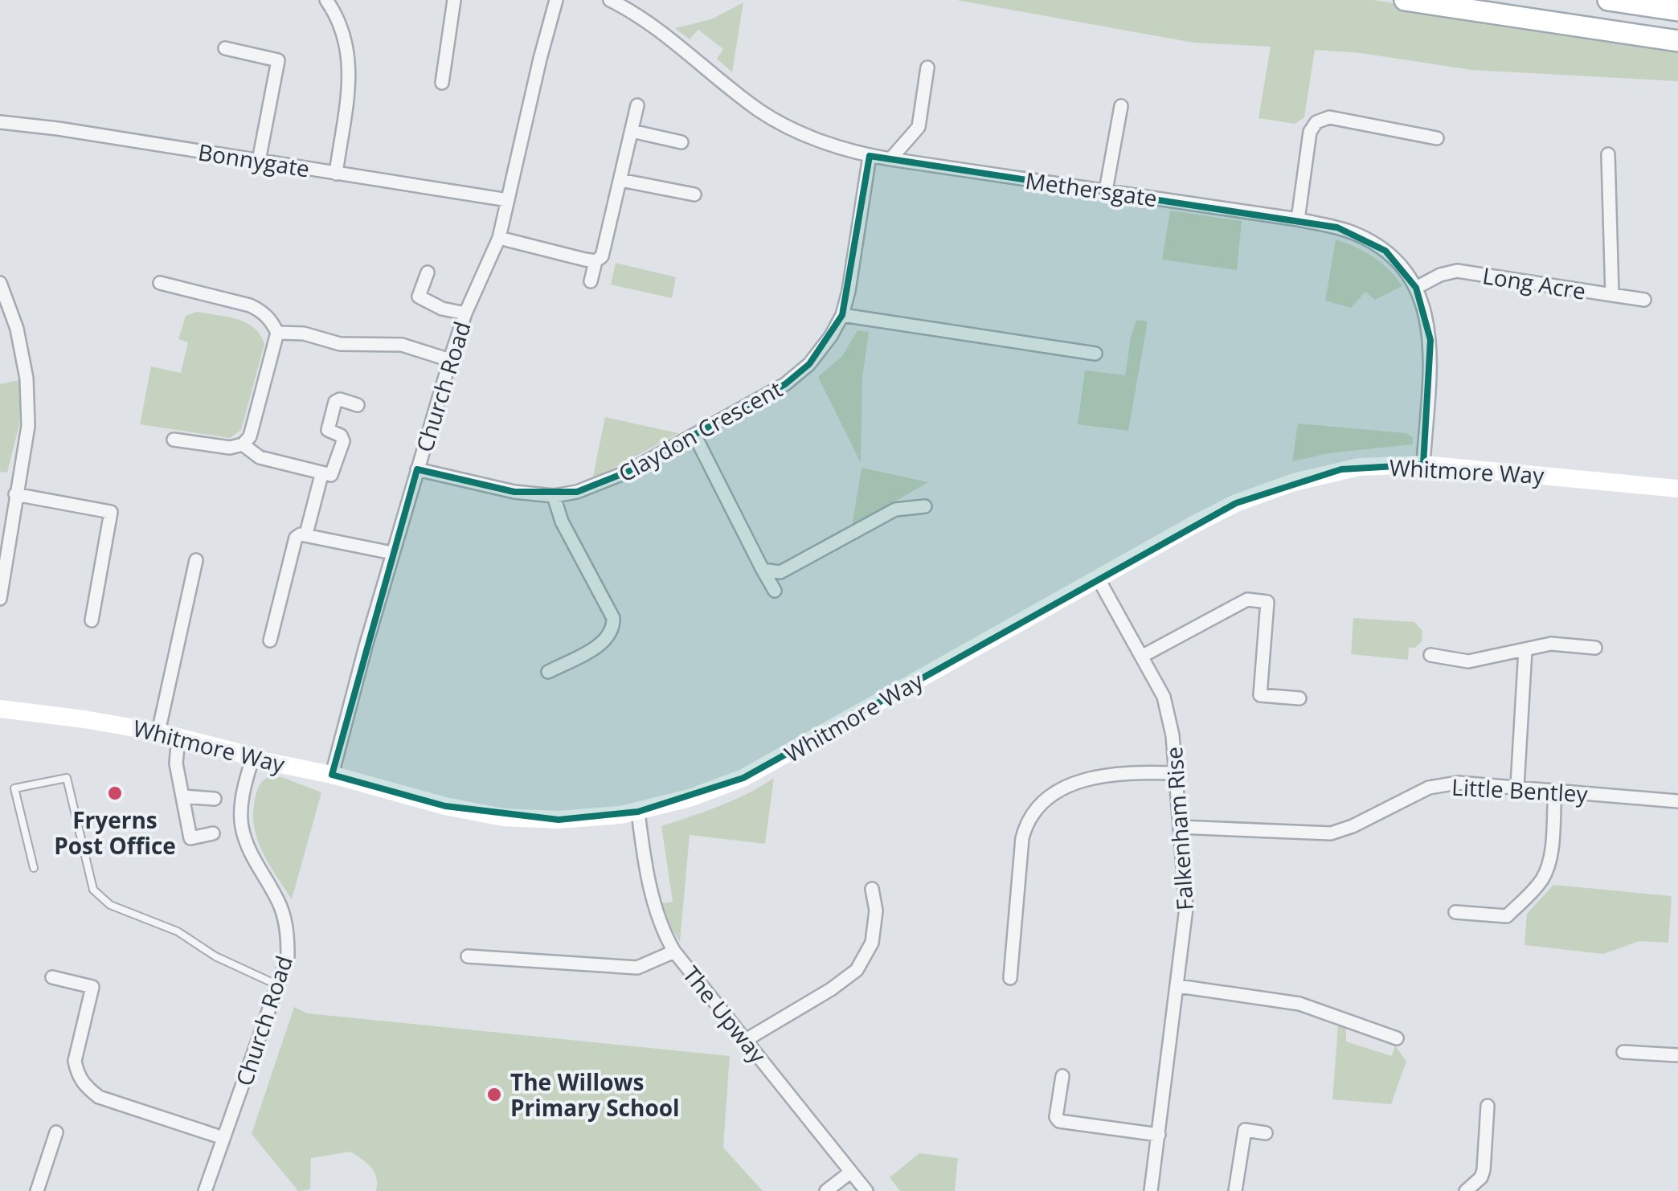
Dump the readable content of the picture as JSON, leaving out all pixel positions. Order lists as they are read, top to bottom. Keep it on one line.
{"streets":{"street":["Bonnygate","Methersgate","Long Acre","Church Road","Claydon Crescent","Whitmore Way","Little Bentley","Falkenham Rise","The Upway"]},"crossings":[["Bonnygate","Church Road"],["Methersgate","Long Acre"],["Methersgate","Claydon Crescent"],["Methersgate","Whitmore Way"],["Church Road","Claydon Crescent"],["Church Road","Whitmore Way"],["Whitmore Way","Falkenham Rise"],["Whitmore Way","The Upway"],["Little Bentley","Falkenham Rise"]],"places":["Fryerns Post Office","The Willows Primary School"]}
